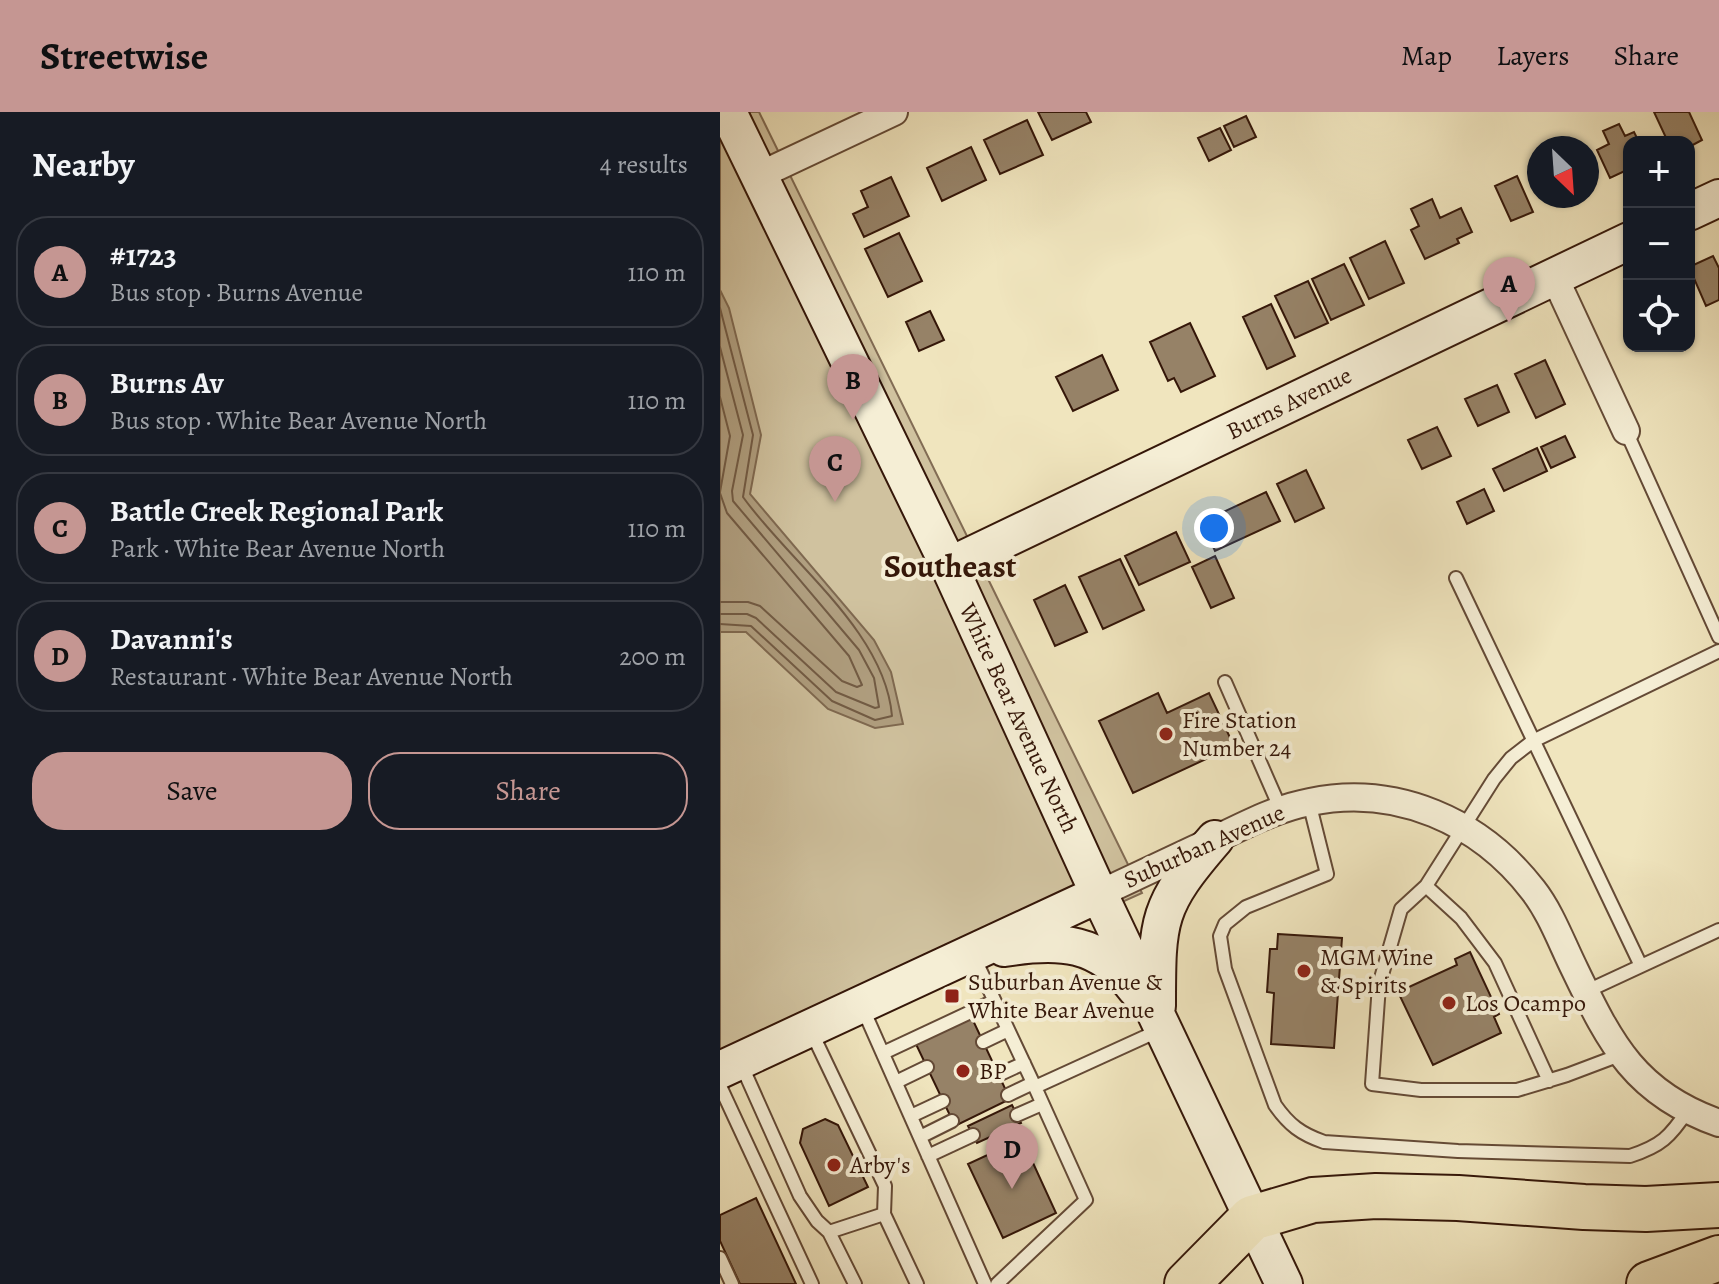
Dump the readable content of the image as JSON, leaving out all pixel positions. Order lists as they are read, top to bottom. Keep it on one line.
{"streets":{"street":["Burns Avenue","White Bear Avenue North","Suburban Avenue"]},"crossings":[["Burns Avenue","White Bear Avenue North"],["White Bear Avenue North","Suburban Avenue"]],"districts":["Southeast"],"places":{"other":["Fire Station Number 24","MGM Wine & Spirits","Los Ocampo","BP","Arby's"],"transit":["Suburban Avenue & White Bear Avenue"]},"north":"bottom right","page":{"header":"Streetwise","nav":["Map","Layers","Share"],"heading":["Nearby","4 results"],"map_buttons":["+","−"],"list":[{"mark":"A","name":"#1723","note":"Bus stop · Burns Avenue","value":"110 m"},{"mark":"B","name":"Burns Av","note":"Bus stop · White Bear Avenue North","value":"110 m"},{"mark":"C","name":"Battle Creek Regional Park","note":"Park · White Bear Avenue North","value":"110 m"},{"mark":"D","name":"Davanni's","note":"Restaurant · White Bear Avenue North","value":"200 m"}],"pins":["A","B","C","D"],"buttons":["Save","Share"]}}
